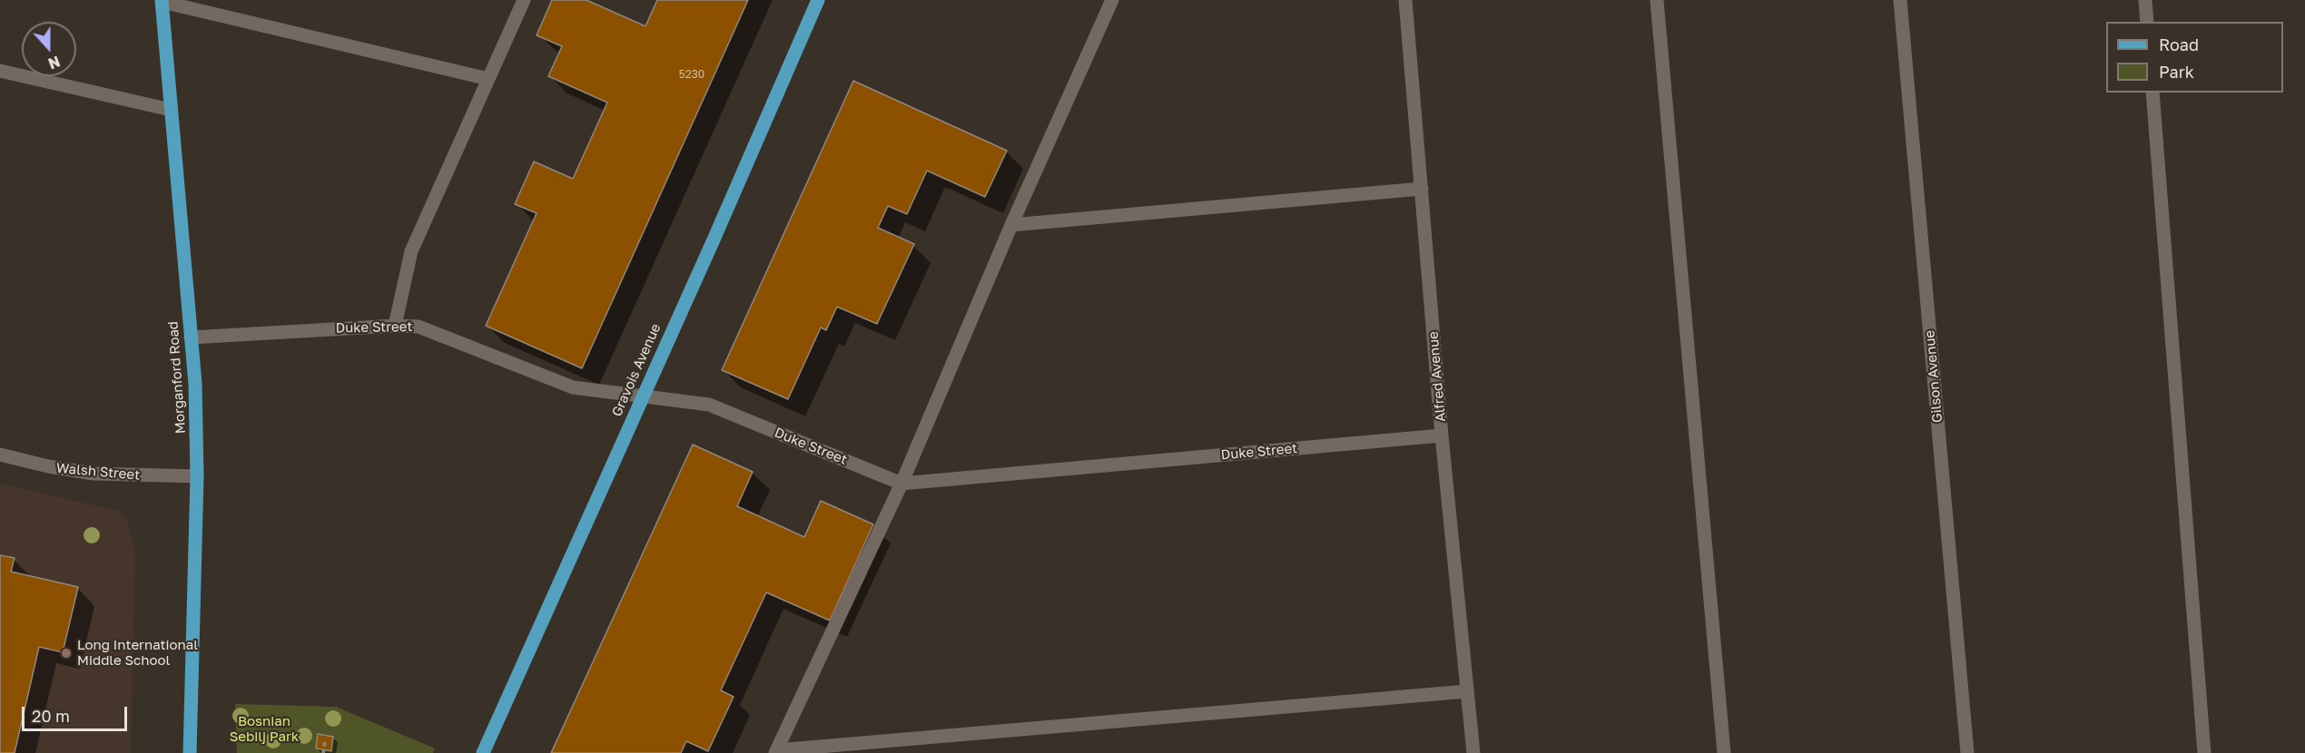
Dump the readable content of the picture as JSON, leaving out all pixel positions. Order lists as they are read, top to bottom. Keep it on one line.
{"streets":{"main road":["Gravois Avenue","Morganford Road"],"street":["Duke Street","Alfred Avenue","Gilson Avenue","Walsh Street"]},"crossings":[["Duke Street","Gravois Avenue"],["Duke Street","Alfred Avenue"],["Duke Street","Morganford Road"],["Morganford Road","Walsh Street"]],"parks":["Bosnian Sebilj Park"],"places":["Long International Middle School"],"house_numbers":["5230"],"legend":["Road","Park"],"scale_bar":"20 m","north":"bottom"}
